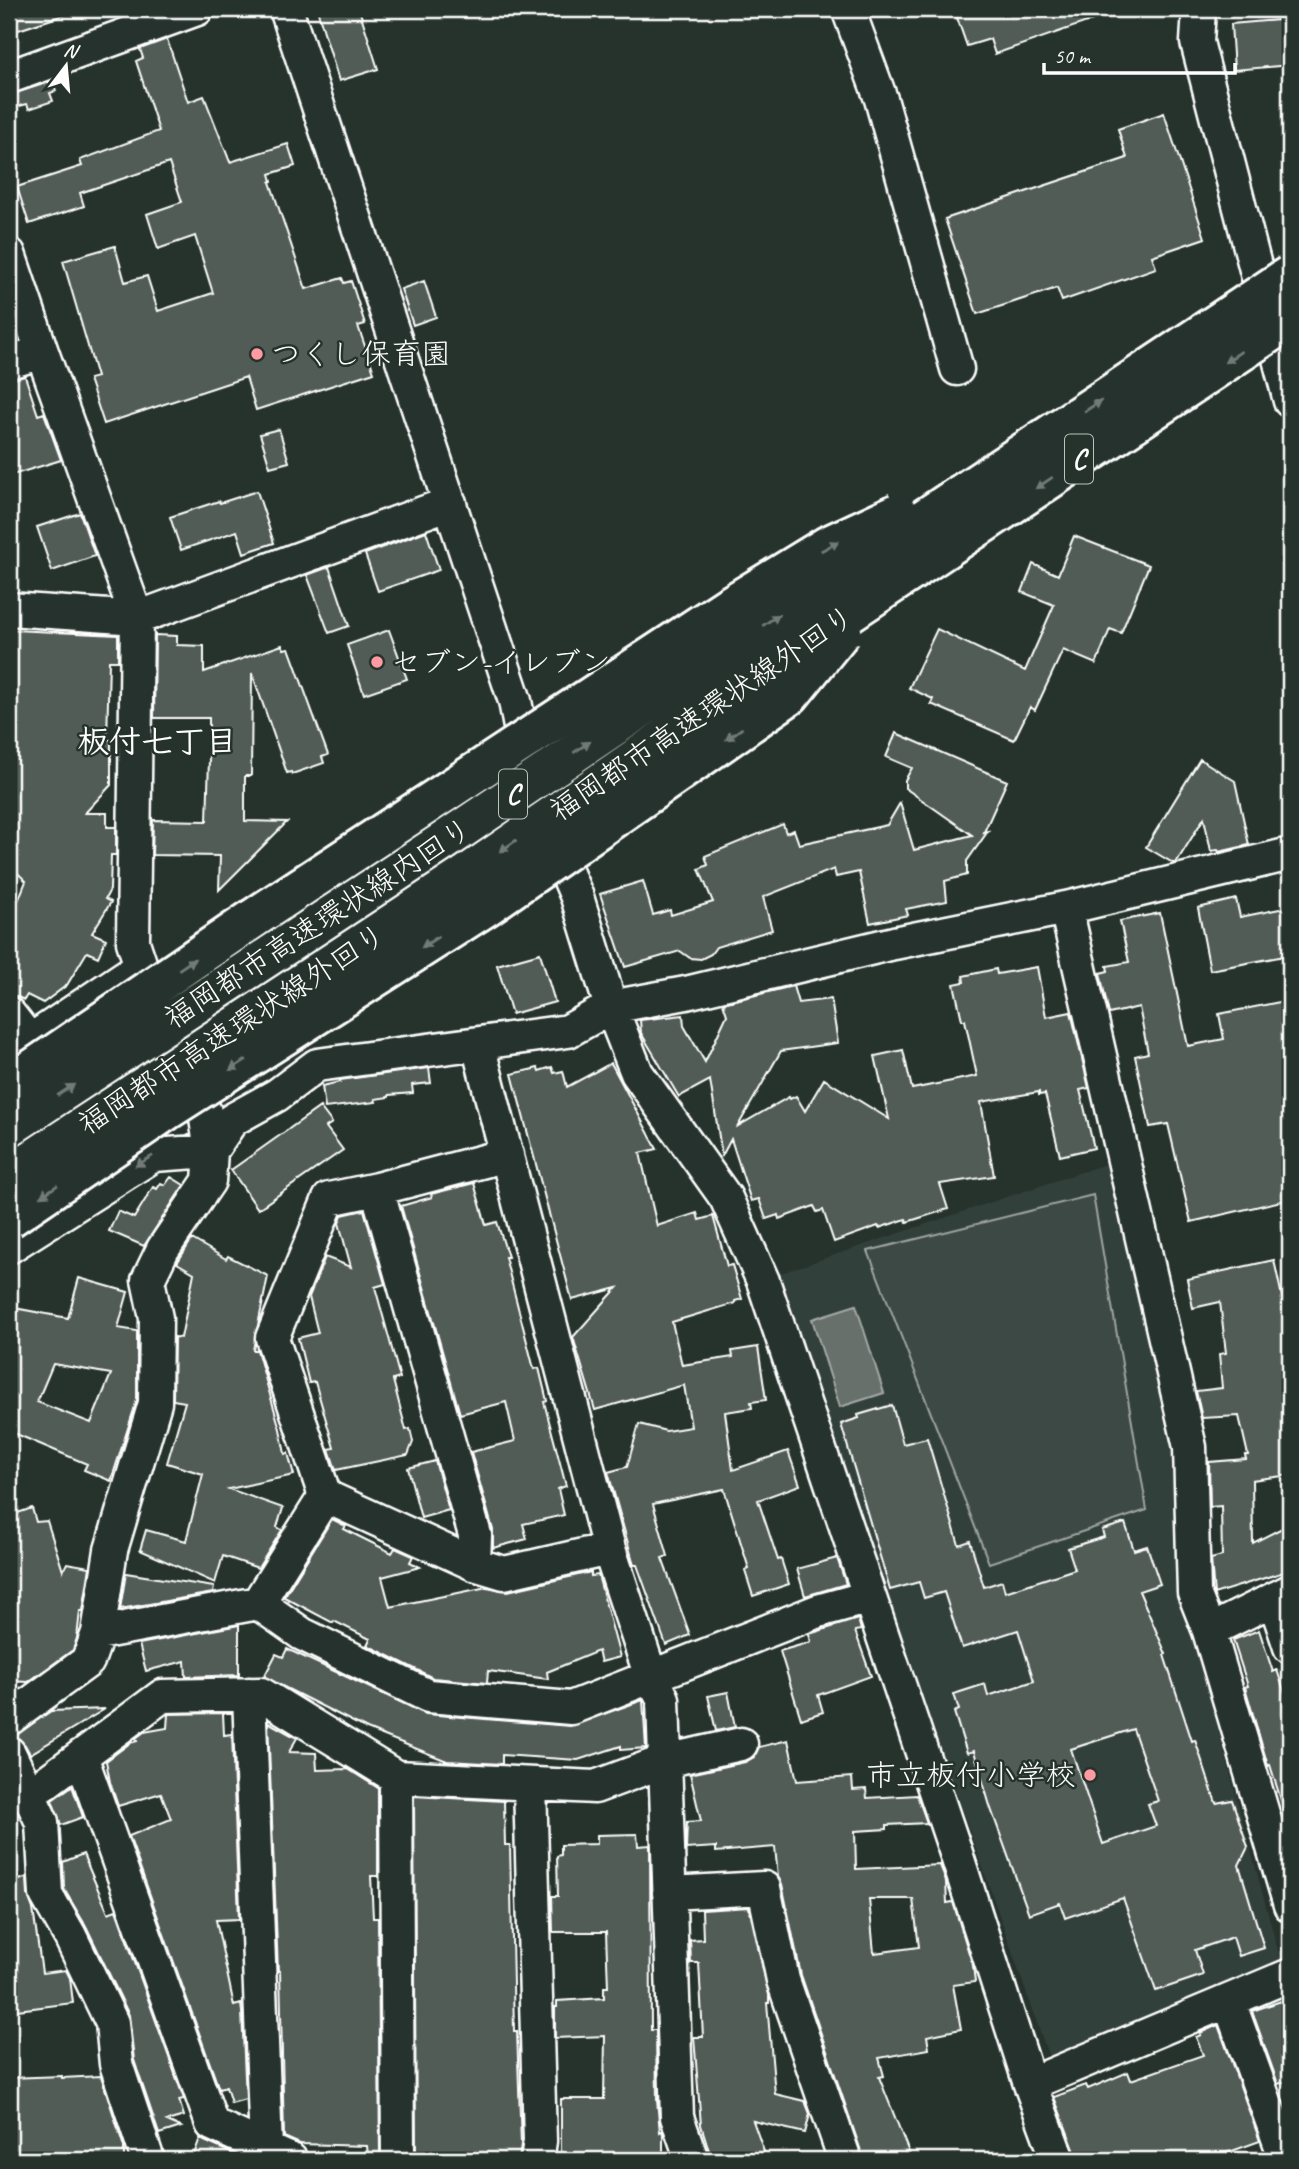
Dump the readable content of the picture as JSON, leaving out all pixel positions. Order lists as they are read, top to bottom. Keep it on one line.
{"streets":{"highway":["C","福岡都市高速環状線外回り","福岡都市高速環状線内回り"]},"districts":["板付七丁目"],"places":["つくし保育園","セブン-イレブン","市立板付小学校"],"scale_bar":"50 m","north":"top"}
